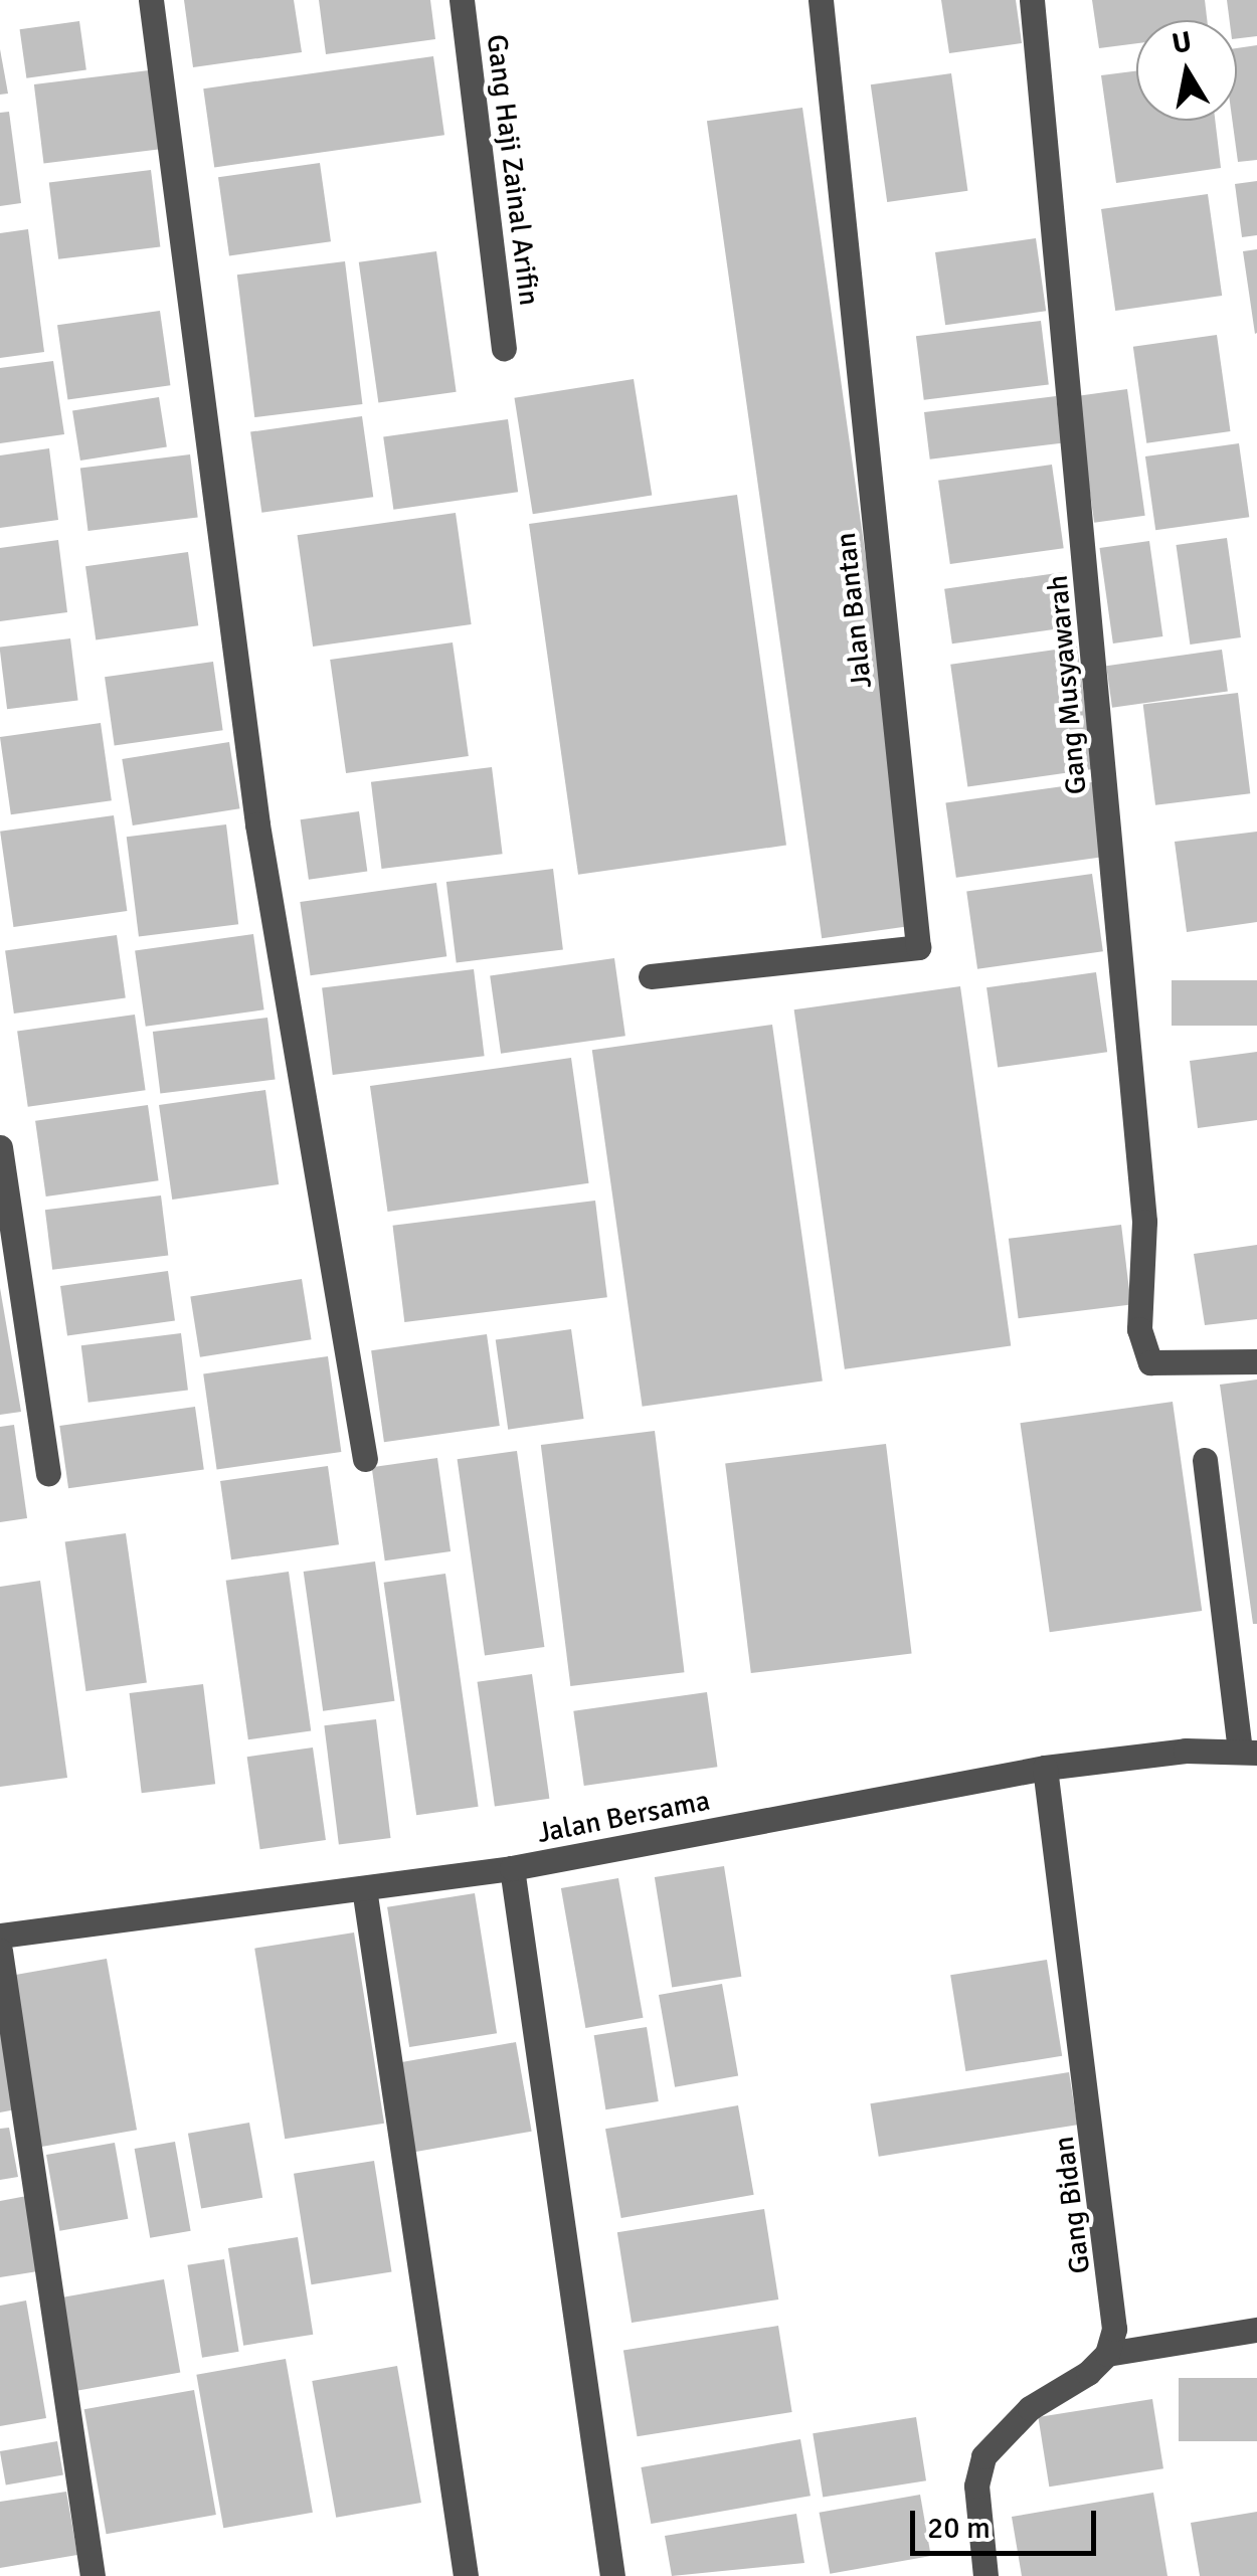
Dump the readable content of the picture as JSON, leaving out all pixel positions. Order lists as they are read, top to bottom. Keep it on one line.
{"streets":{"street":["Gang Haji Zainal Arifin","Jalan Bantan","Gang Musyawarah","Jalan Bersama","Gang Bidan"]},"crossings":[["Jalan Bersama","Gang Bidan"]],"scale_bar":"20 m","north":"top"}
